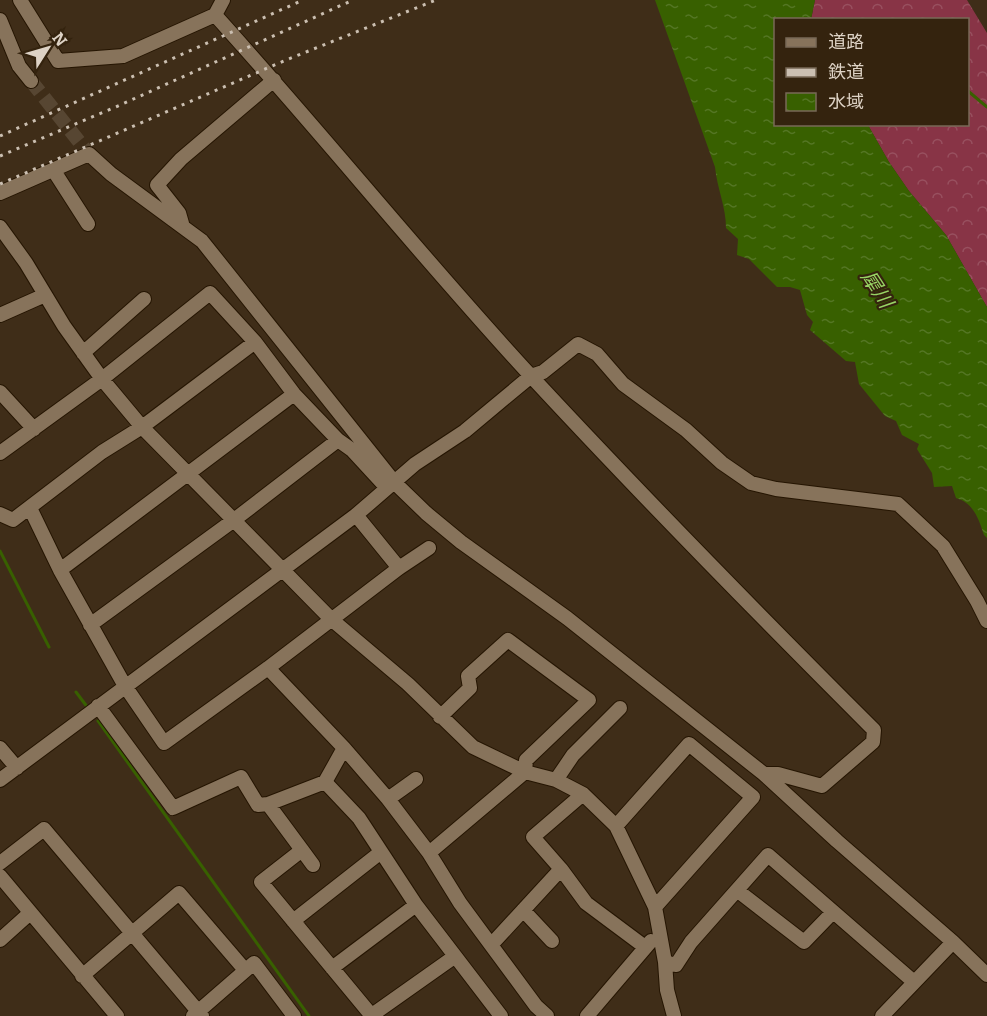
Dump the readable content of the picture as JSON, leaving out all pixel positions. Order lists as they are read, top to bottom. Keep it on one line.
{"water":["犀川"],"legend":["道路","鉄道","水域"],"north":"top right"}
